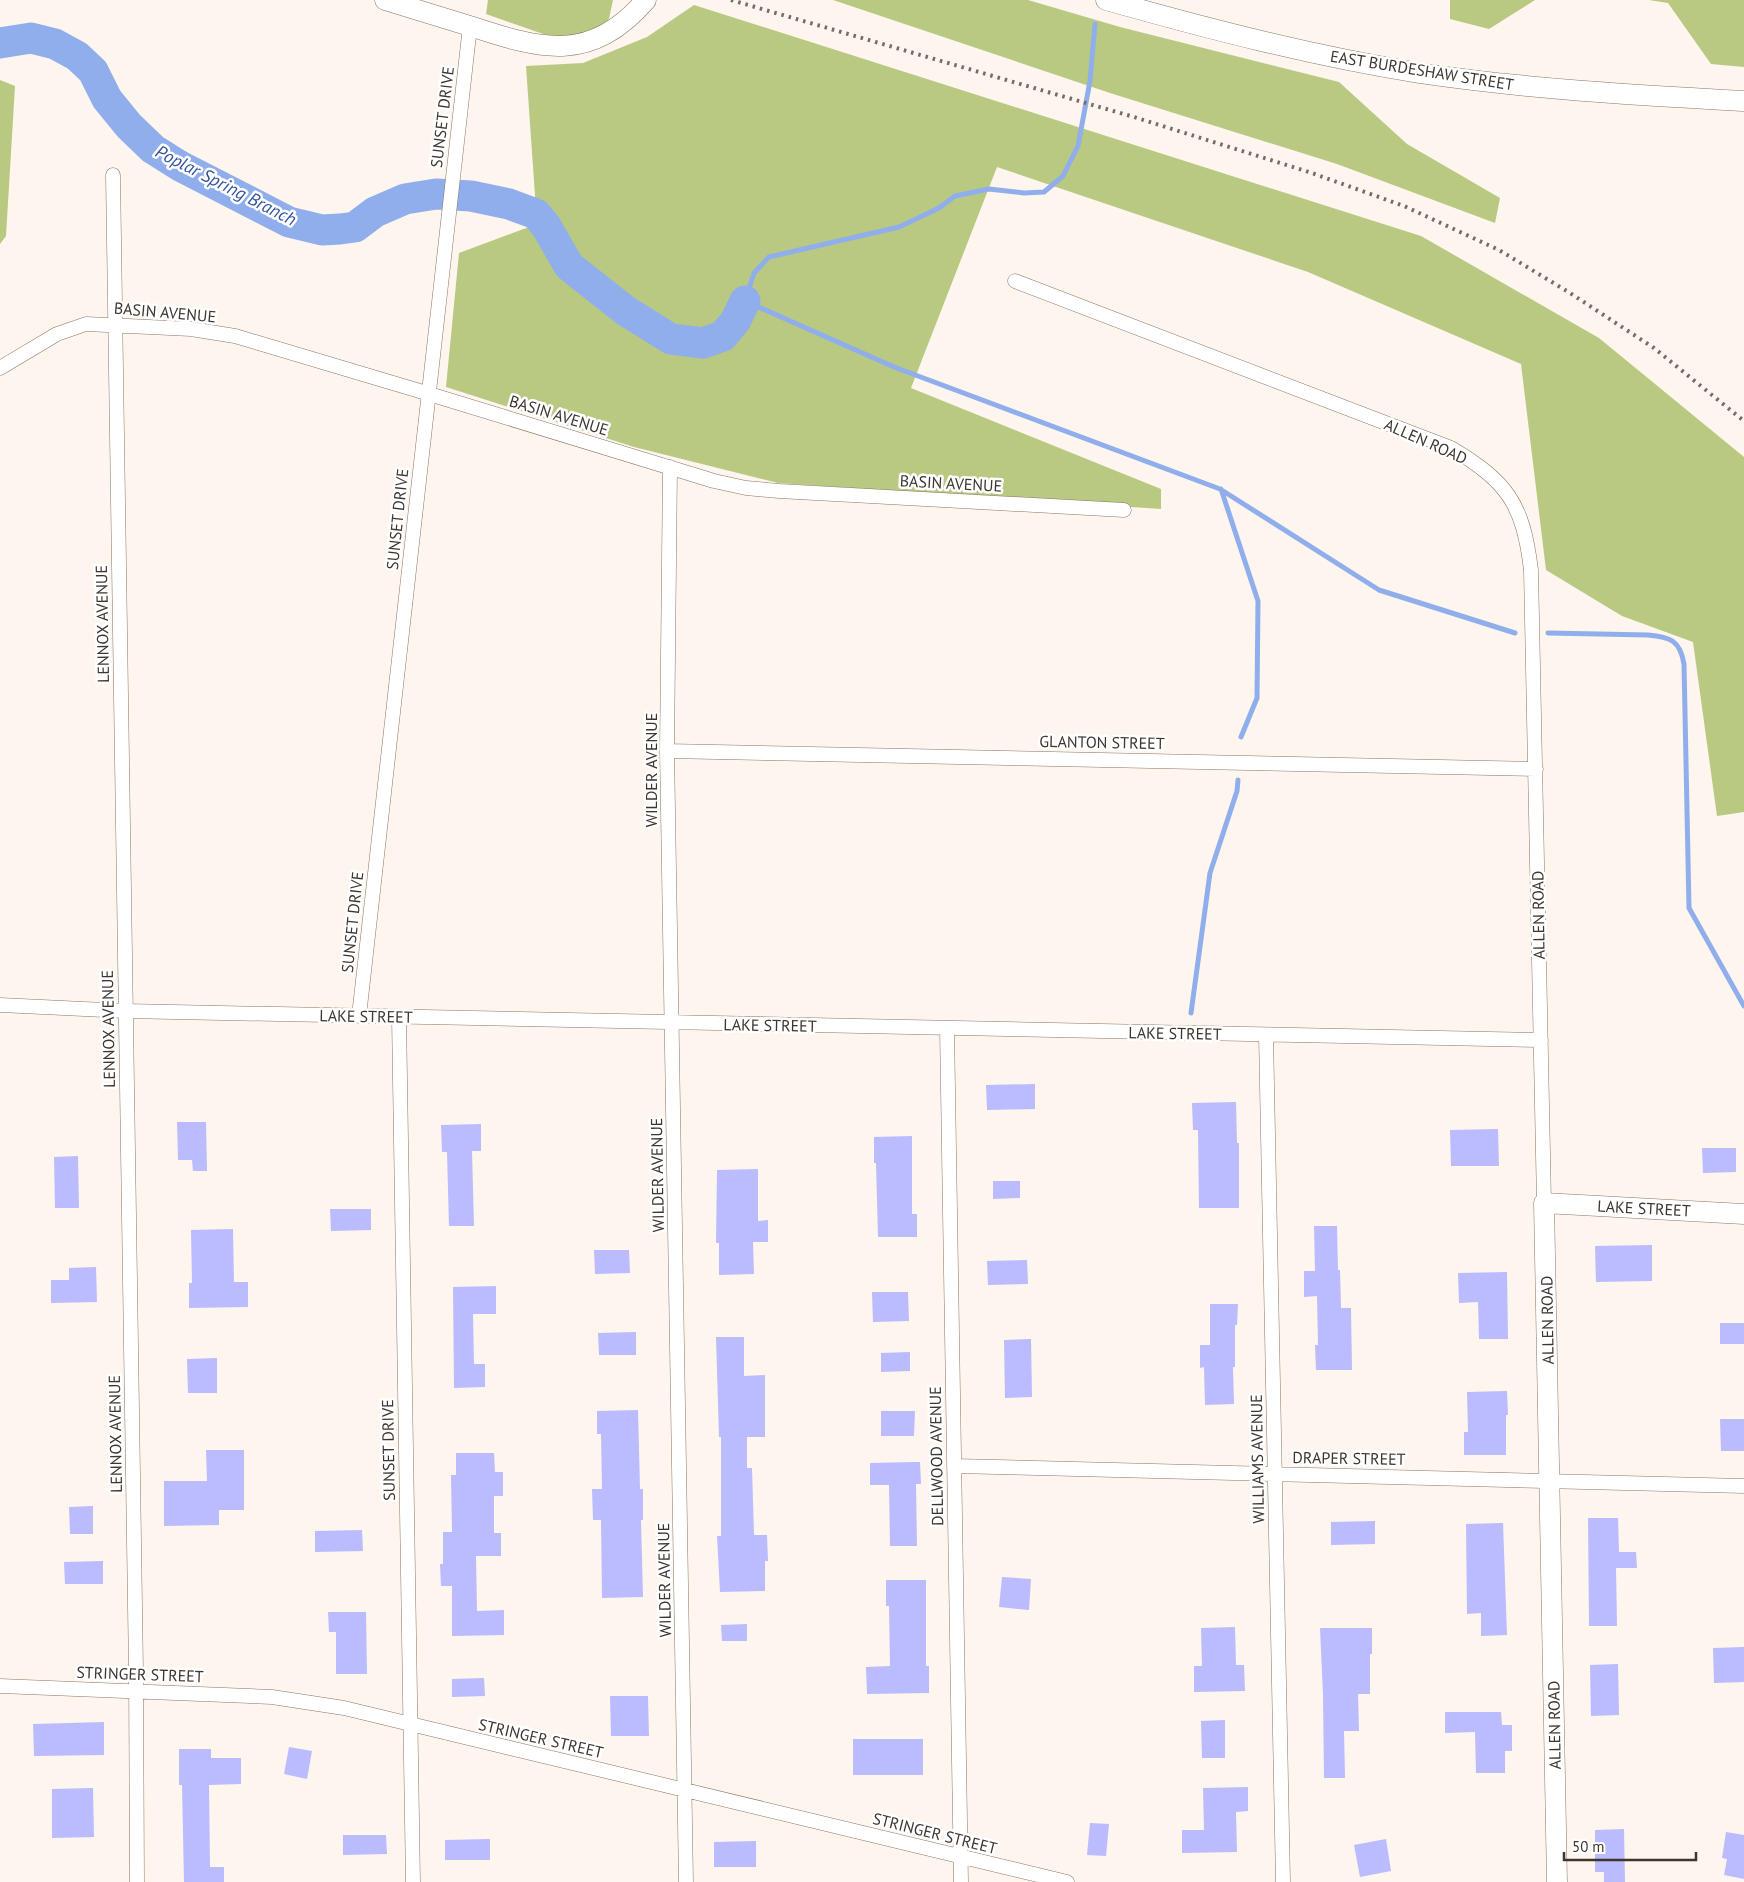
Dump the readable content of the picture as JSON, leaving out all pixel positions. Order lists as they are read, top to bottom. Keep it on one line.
{"streets":{"street":["EAST BURDESHAW STREET","SUNSET DRIVE","BASIN AVENUE","ALLEN ROAD","LENNOX AVENUE","GLANTON STREET","WILDER AVENUE","LAKE STREET","DELLWOOD AVENUE","DRAPER STREET","WILLIAMS AVENUE","STRINGER STREET"]},"crossings":[["SUNSET DRIVE","BASIN AVENUE"],["SUNSET DRIVE","LAKE STREET"],["SUNSET DRIVE","STRINGER STREET"],["BASIN AVENUE","LENNOX AVENUE"],["BASIN AVENUE","WILDER AVENUE"],["ALLEN ROAD","GLANTON STREET"],["ALLEN ROAD","LAKE STREET"],["ALLEN ROAD","DRAPER STREET"],["LENNOX AVENUE","LAKE STREET"],["LENNOX AVENUE","STRINGER STREET"],["GLANTON STREET","WILDER AVENUE"],["WILDER AVENUE","LAKE STREET"],["WILDER AVENUE","STRINGER STREET"],["LAKE STREET","DELLWOOD AVENUE"],["LAKE STREET","WILLIAMS AVENUE"],["DELLWOOD AVENUE","DRAPER STREET"],["DELLWOOD AVENUE","STRINGER STREET"],["DRAPER STREET","WILLIAMS AVENUE"]],"water":["Poplar Spring Branch"],"scale_bar":"50 m"}
